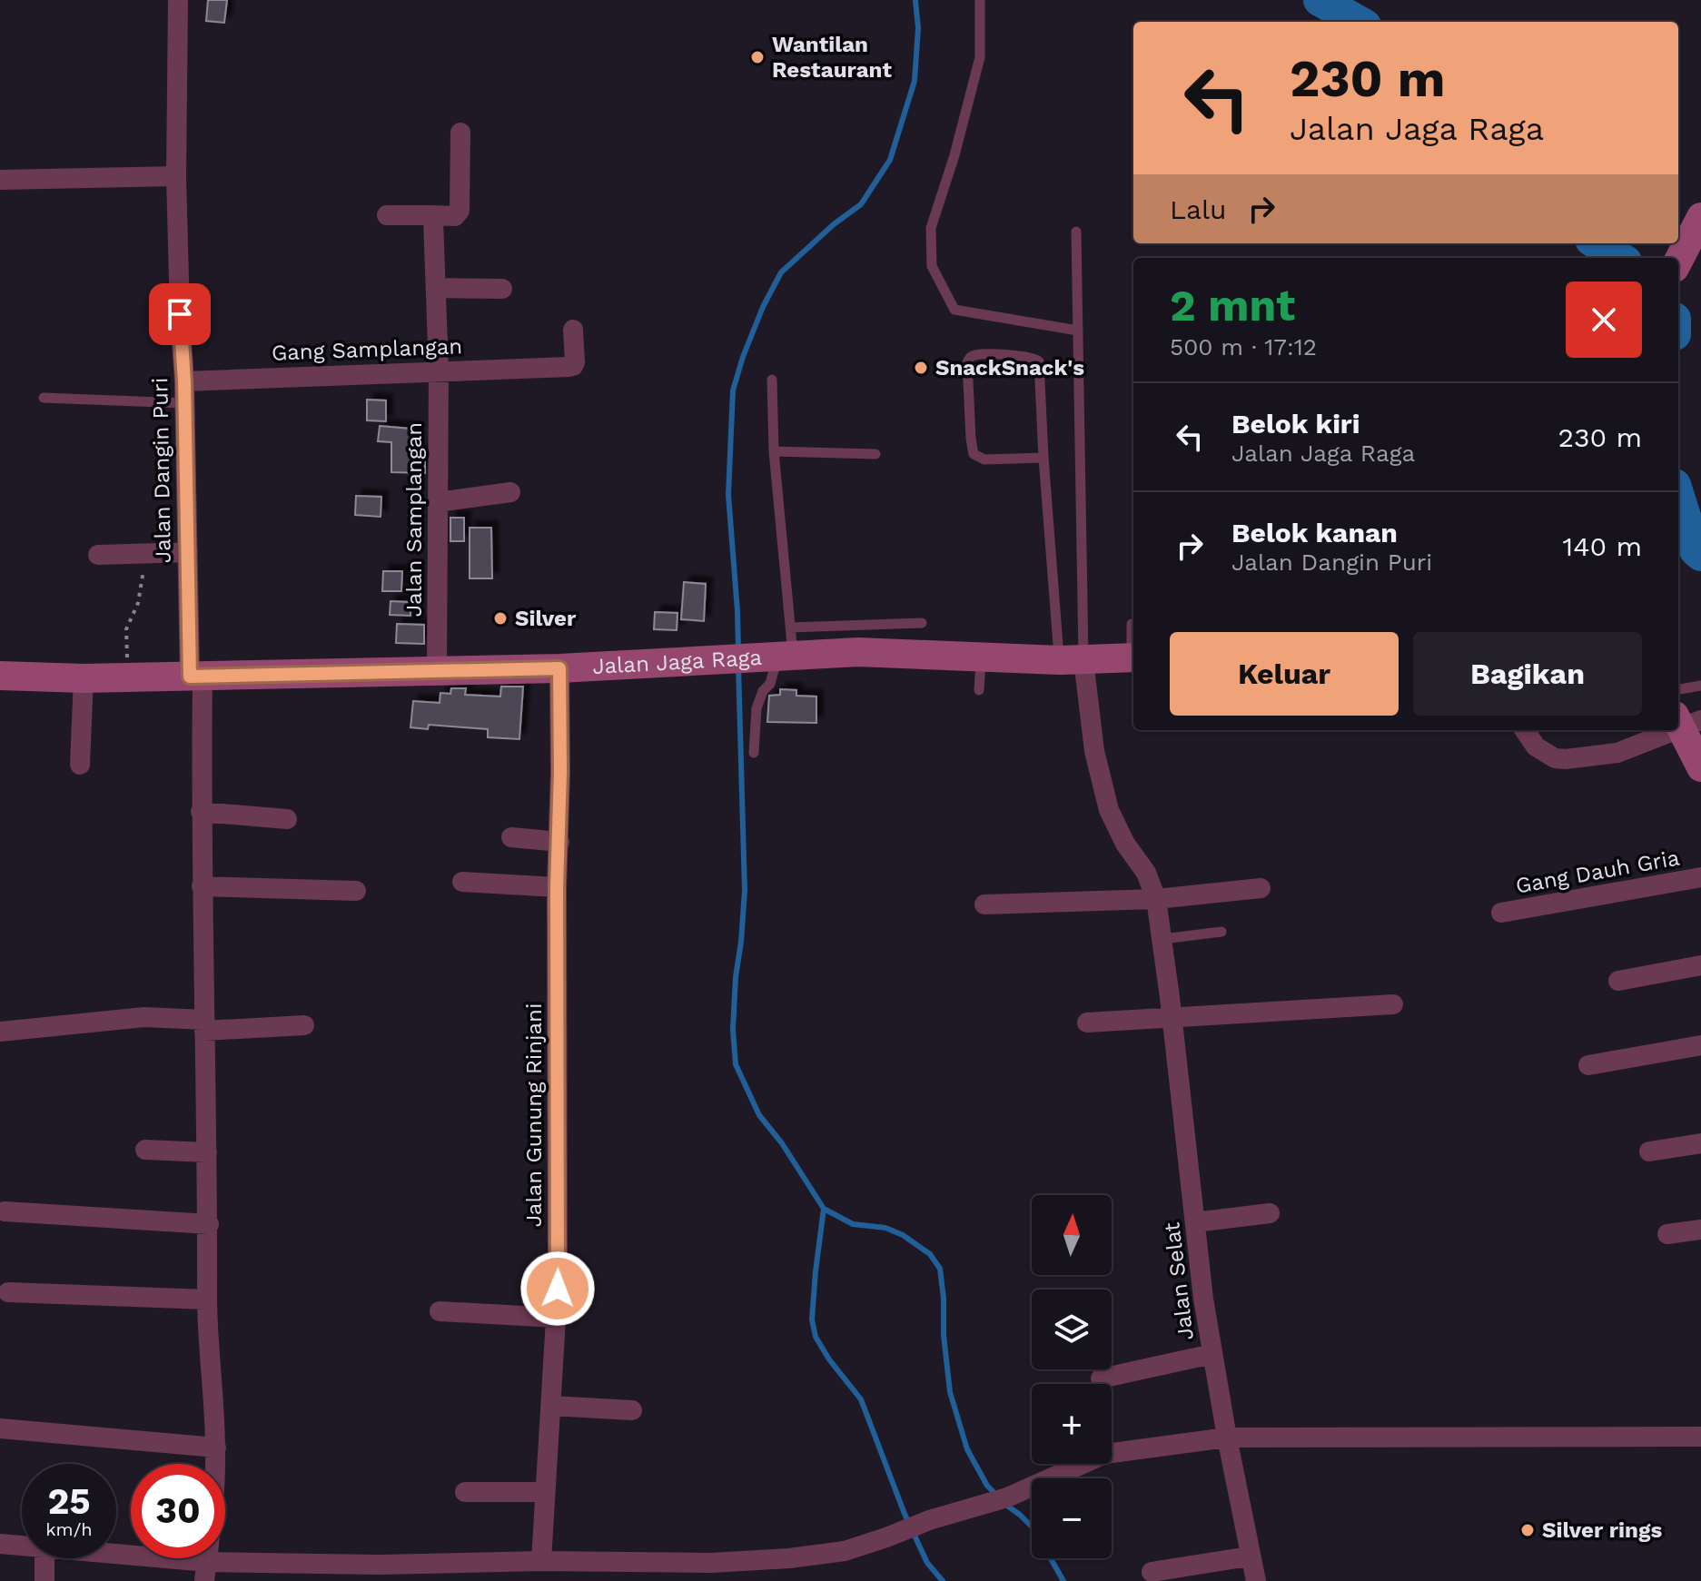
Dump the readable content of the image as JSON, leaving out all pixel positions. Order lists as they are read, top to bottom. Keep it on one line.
{"streets":{"street":["Gang Samplangan","Jalan Dangin Puri","Jalan Samplangan","Jalan Jaga Raga","Gang Dauh Gria","Jalan Gunung Rinjani","Jalan Selat"]},"crossings":[["Gang Samplangan","Jalan Dangin Puri"],["Gang Samplangan","Jalan Samplangan"],["Jalan Dangin Puri","Jalan Jaga Raga"],["Jalan Samplangan","Jalan Jaga Raga"],["Jalan Jaga Raga","Jalan Gunung Rinjani"],["Jalan Jaga Raga","Jalan Selat"]],"places":["Wantilan Restaurant","SnackSnack's","Silver","Silver rings"],"north":"top","page":{"turn":["230 m","Jalan Jaga Raga"],"then":"Lalu","heading":["2 mnt","500 m · 17:12"],"list":[{"name":"Belok kiri","note":"Jalan Jaga Raga","value":"230 m"},{"name":"Belok kanan","note":"Jalan Dangin Puri","value":"140 m"}],"buttons":["Keluar","Bagikan"],"map_buttons":["+","−"],"speed":"25 km/h","limit":"30"}}
